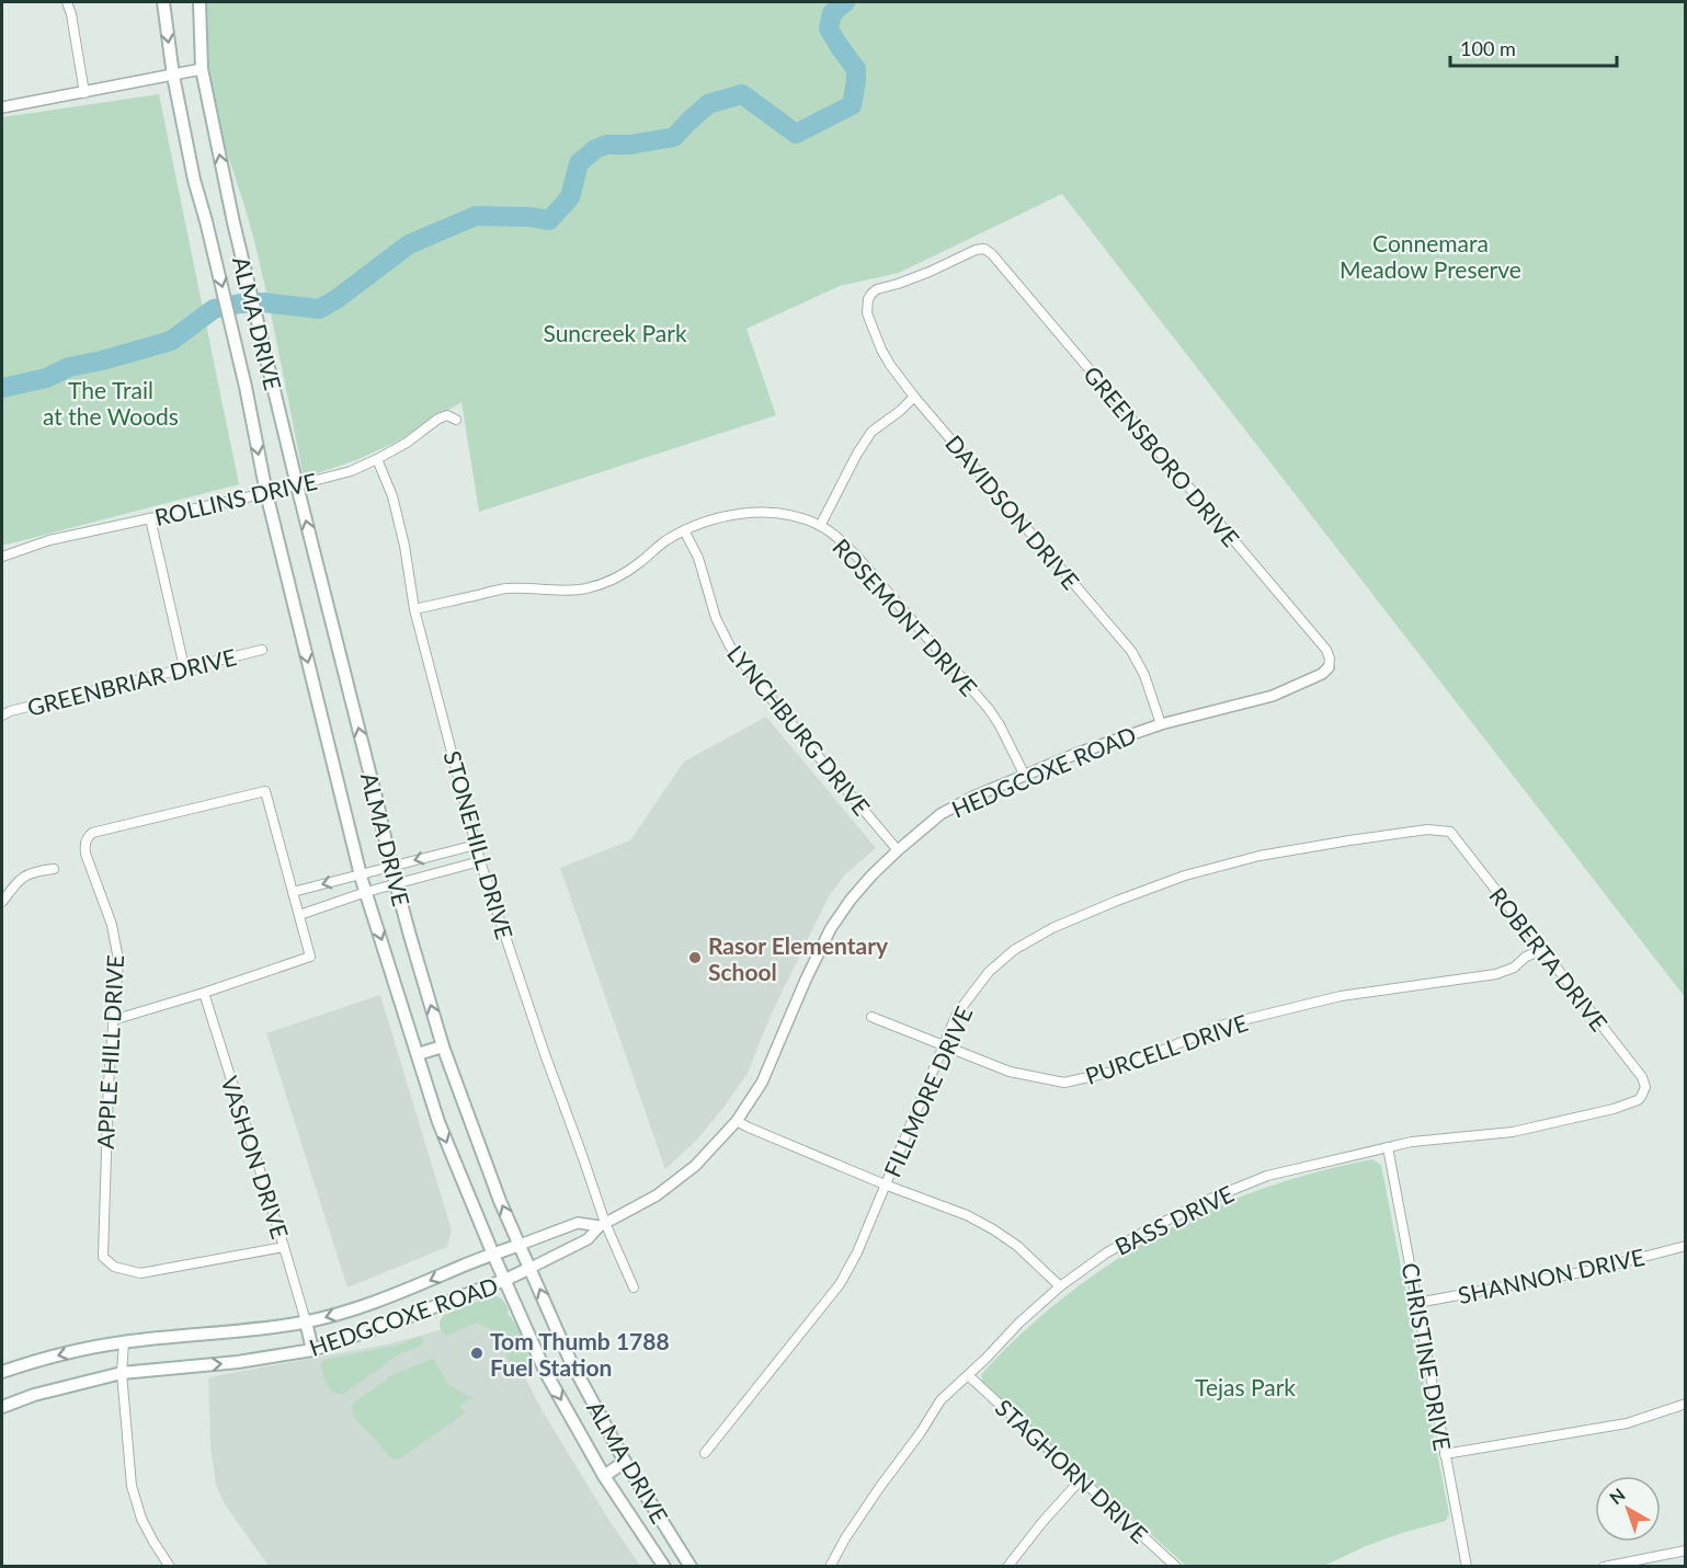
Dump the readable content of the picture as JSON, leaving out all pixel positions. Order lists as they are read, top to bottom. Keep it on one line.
{"streets":{"main road":["ALMA DRIVE","HEDGCOXE ROAD"],"street":["GREENSBORO DRIVE","ROLLINS DRIVE","DAVIDSON DRIVE","ROSEMONT DRIVE","GREENBRIAR DRIVE","LYNCHBURG DRIVE","STONEHILL DRIVE","ROBERTA DRIVE","PURCELL DRIVE","APPLE HILL DRIVE","FILLMORE DRIVE","VASHON DRIVE","BASS DRIVE","SHANNON DRIVE","CHRISTINE DRIVE","STAGHORN DRIVE"]},"crossings":[["ALMA DRIVE","ROLLINS DRIVE"],["ALMA DRIVE","HEDGCOXE ROAD"],["GREENSBORO DRIVE","DAVIDSON DRIVE"],["GREENSBORO DRIVE","HEDGCOXE ROAD"],["ROLLINS DRIVE","STONEHILL DRIVE"],["DAVIDSON DRIVE","HEDGCOXE ROAD"],["ROSEMONT DRIVE","LYNCHBURG DRIVE"],["ROSEMONT DRIVE","HEDGCOXE ROAD"],["ROSEMONT DRIVE","STONEHILL DRIVE"],["LYNCHBURG DRIVE","HEDGCOXE ROAD"],["HEDGCOXE ROAD","STONEHILL DRIVE"],["HEDGCOXE ROAD","VASHON DRIVE"],["ROBERTA DRIVE","PURCELL DRIVE"],["ROBERTA DRIVE","FILLMORE DRIVE"],["ROBERTA DRIVE","BASS DRIVE"],["PURCELL DRIVE","FILLMORE DRIVE"],["APPLE HILL DRIVE","VASHON DRIVE"],["BASS DRIVE","CHRISTINE DRIVE"],["BASS DRIVE","STAGHORN DRIVE"],["SHANNON DRIVE","CHRISTINE DRIVE"]],"parks":["Connemara Meadow Preserve","Suncreek Park","The Trail at the Woods","Tejas Park"],"places":["Rasor Elementary School","Tom Thumb 1788 Fuel Station"],"scale_bar":"100 m","north":"top left"}
